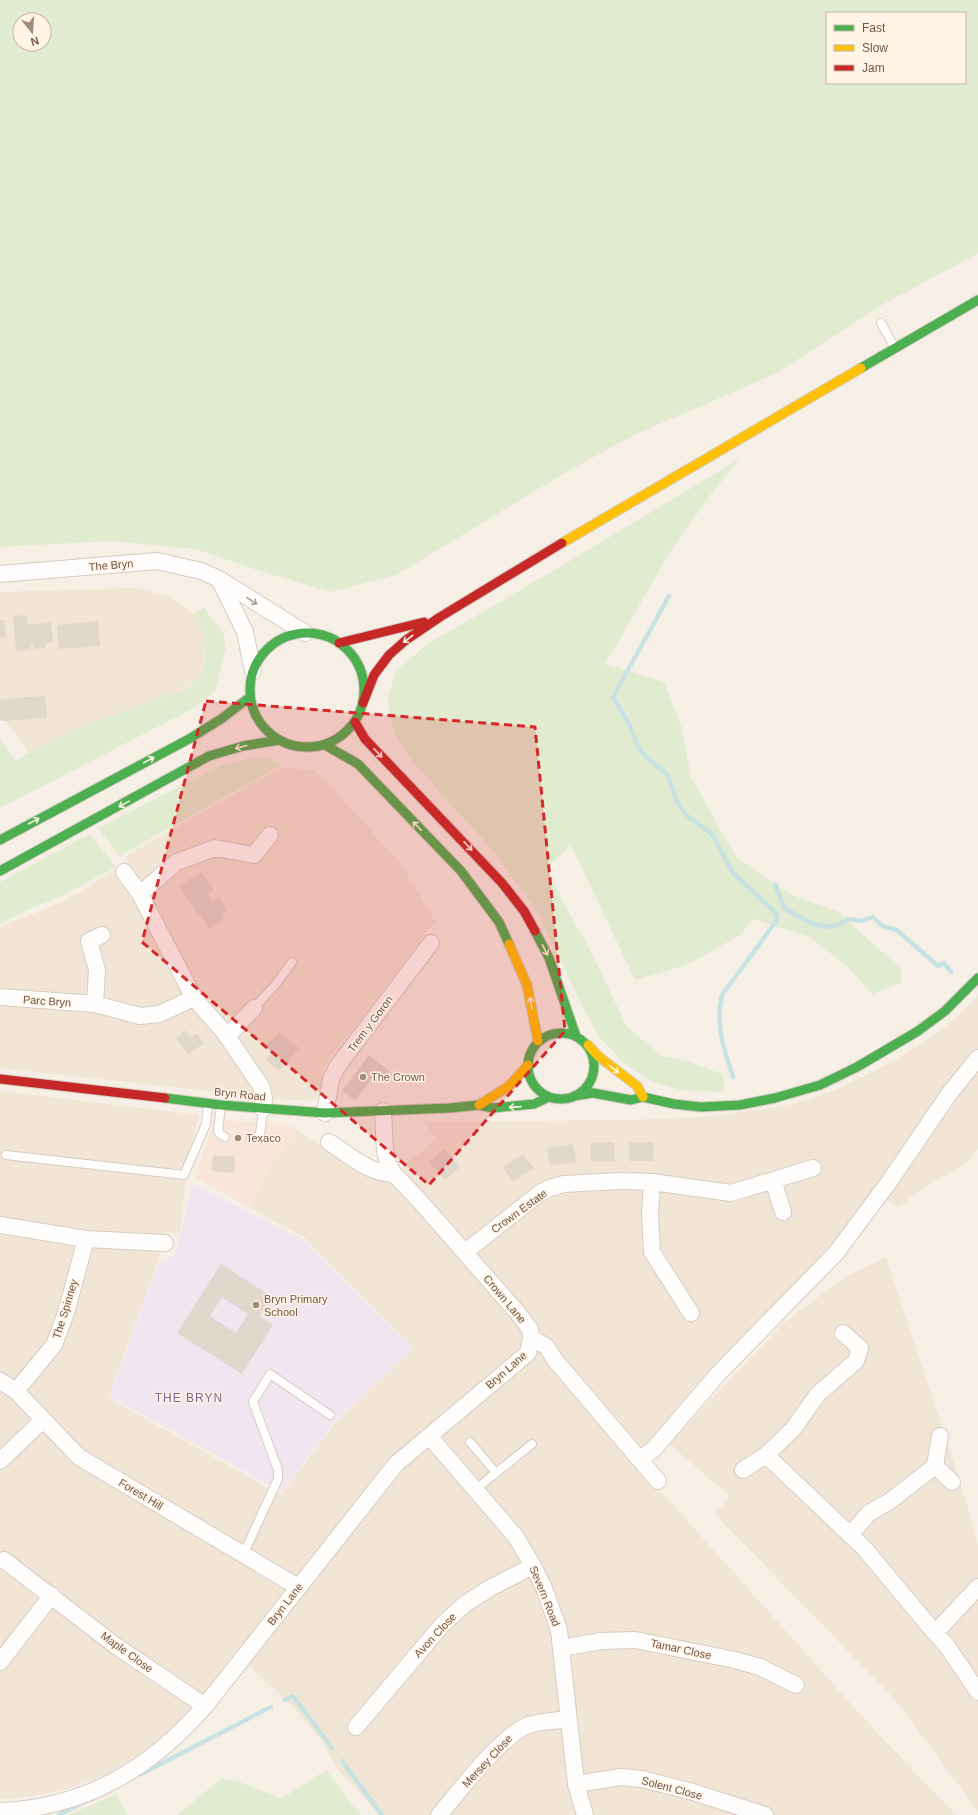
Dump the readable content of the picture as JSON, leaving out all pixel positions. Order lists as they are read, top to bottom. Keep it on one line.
{"streets":{"main road":["Bryn Road"],"street":["The Bryn","Parc Bryn","Trem y Goron","Crown Estate","Crown Lane","The Spinney","Bryn Lane","Forest Hill","Severn Road","Avon Close","Tamar Close","Maple Close","Mersey Close","Solent Close"]},"crossings":[["Trem y Goron","Bryn Road"],["Bryn Road","Crown Lane"],["Crown Estate","Crown Lane"],["Crown Lane","Bryn Lane"],["The Spinney","Forest Hill"],["Bryn Lane","Forest Hill"],["Bryn Lane","Severn Road"],["Bryn Lane","Maple Close"],["Severn Road","Avon Close"],["Severn Road","Tamar Close"],["Severn Road","Mersey Close"],["Severn Road","Solent Close"]],"districts":["THE BRYN"],"places":["The Crown","Texaco","Bryn Primary School"],"legend":["Fast","Slow","Jam"],"north":"bottom"}
